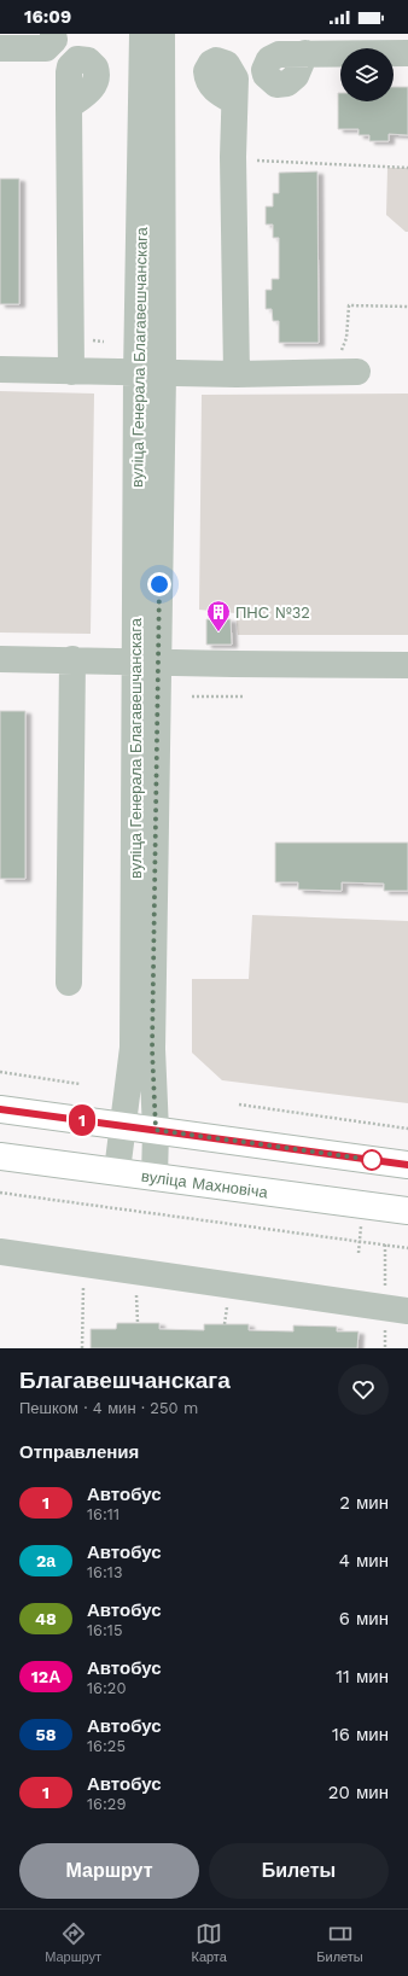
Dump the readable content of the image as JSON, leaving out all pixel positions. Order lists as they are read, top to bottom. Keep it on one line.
{"streets":{"main road":["вуліца Махновіча"],"street":["вуліца Генерала Благавешчанскага"]},"crossings":[["вуліца Генерала Благавешчанскага","вуліца Махновіча"]],"places":{"building":["ПНС №32"]},"lines":["bus line 1"],"page":{"status":"16:09","on_map":"1","heading":[["Благавешчанскага","Пешком · 4 мин · 250 m"],"Отправления"],"list":[{"mark":"1","name":"Автобус","note":"16:11","value":"2 мин"},{"mark":"2а","name":"Автобус","note":"16:13","value":"4 мин"},{"mark":"48","name":"Автобус","note":"16:15","value":"6 мин"},{"mark":"12А","name":"Автобус","note":"16:20","value":"11 мин"},{"mark":"58","name":"Автобус","note":"16:25","value":"16 мин"},{"mark":"1","name":"Автобус","note":"16:29","value":"20 мин"}],"buttons":["Маршрут","Билеты"],"tabs":["Маршрут","Карта","Билеты"]}}
